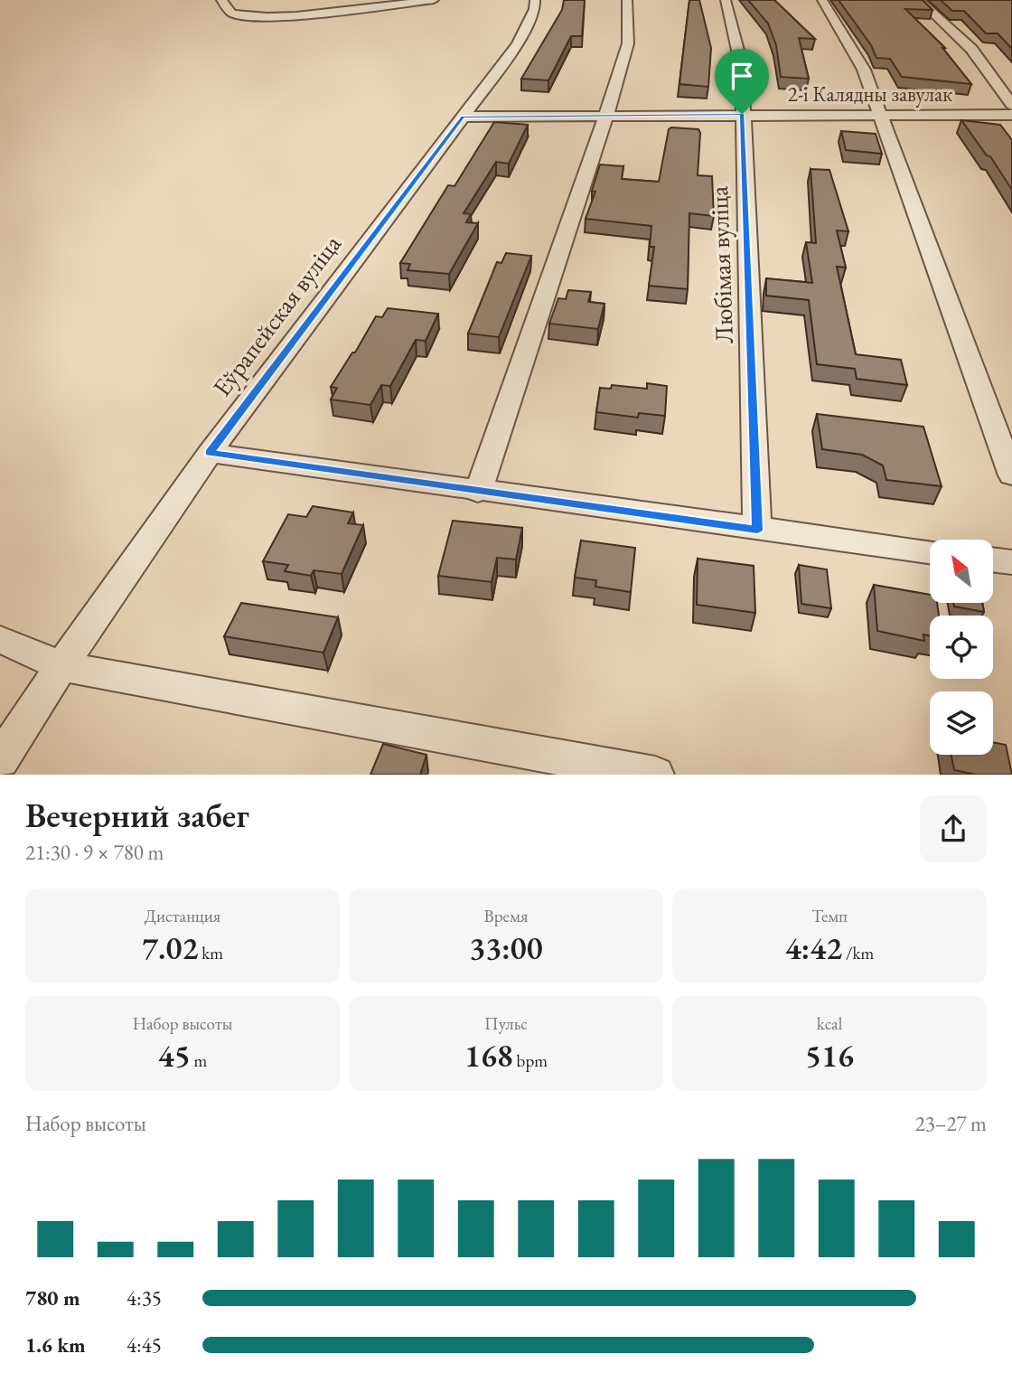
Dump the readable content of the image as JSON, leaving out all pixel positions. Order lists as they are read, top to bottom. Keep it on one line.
{"streets":{"street":["2-і Калядны завулак","Любімая вуліца","Еўрапейская вуліца"]},"crossings":[["2-і Калядны завулак","Любімая вуліца"],["2-і Калядны завулак","Еўрапейская вуліца"]],"north":"top left","page":{"heading":["Вечерний забег","21:30 · 9 × 780 m"],"stats":[["Дистанция","7.02 km"],["Время","33:00"],["Темп","4:42 /km"],["Набор высоты","45 m"],["Пульс","168 bpm"],["kcal","516"]],"chart":["Набор высоты","23–27 m"],"list":[{"name":"780 m","note":"4:35"},{"name":"1.6 km","note":"4:45"}]}}
